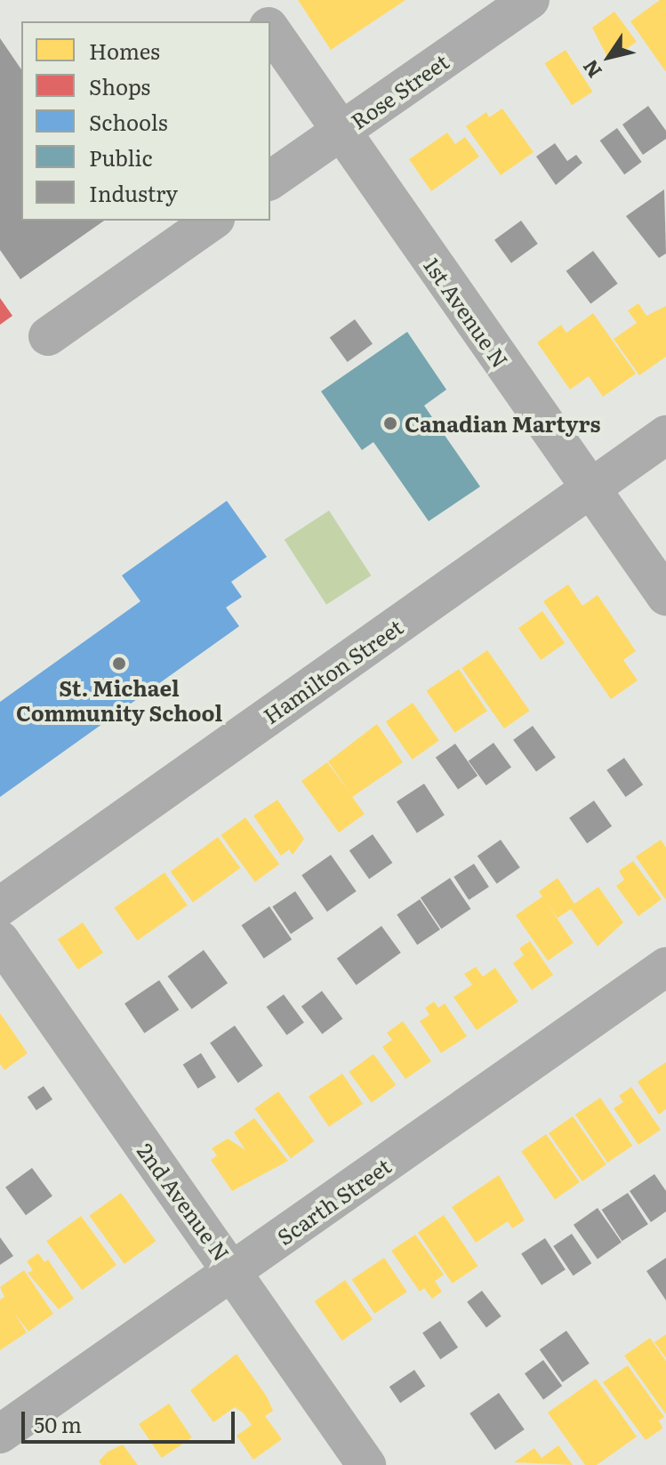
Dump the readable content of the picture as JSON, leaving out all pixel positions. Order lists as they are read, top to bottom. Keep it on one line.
{"streets":{"street":["Rose Street","1st Avenue N","Hamilton Street","Scarth Street","2nd Avenue N"]},"crossings":[["Rose Street","1st Avenue N"],["1st Avenue N","Hamilton Street"],["Scarth Street","2nd Avenue N"]],"places":["Canadian Martyrs","St. Michael Community School"],"legend":["Homes","Shops","Schools","Public","Industry"],"scale_bar":"50 m","north":"bottom left"}
